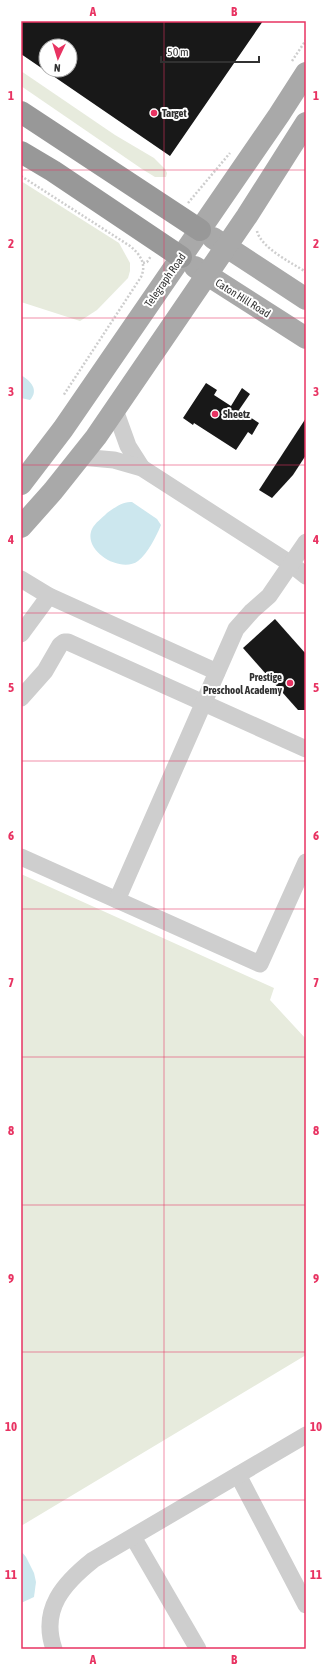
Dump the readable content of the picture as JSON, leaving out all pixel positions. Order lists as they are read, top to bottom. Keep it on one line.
{"streets":{"main road":["Telegraph Road","Caton Hill Road"]},"crossings":[["Telegraph Road","Caton Hill Road"]],"places":["Target","Sheetz","Prestige Preschool Academy"],"scale_bar":"50 m","north":"bottom","grid":{"columns":["A","B"],"rows":["1","2","3","4","5","6","7","8","9","10","11"]}}
